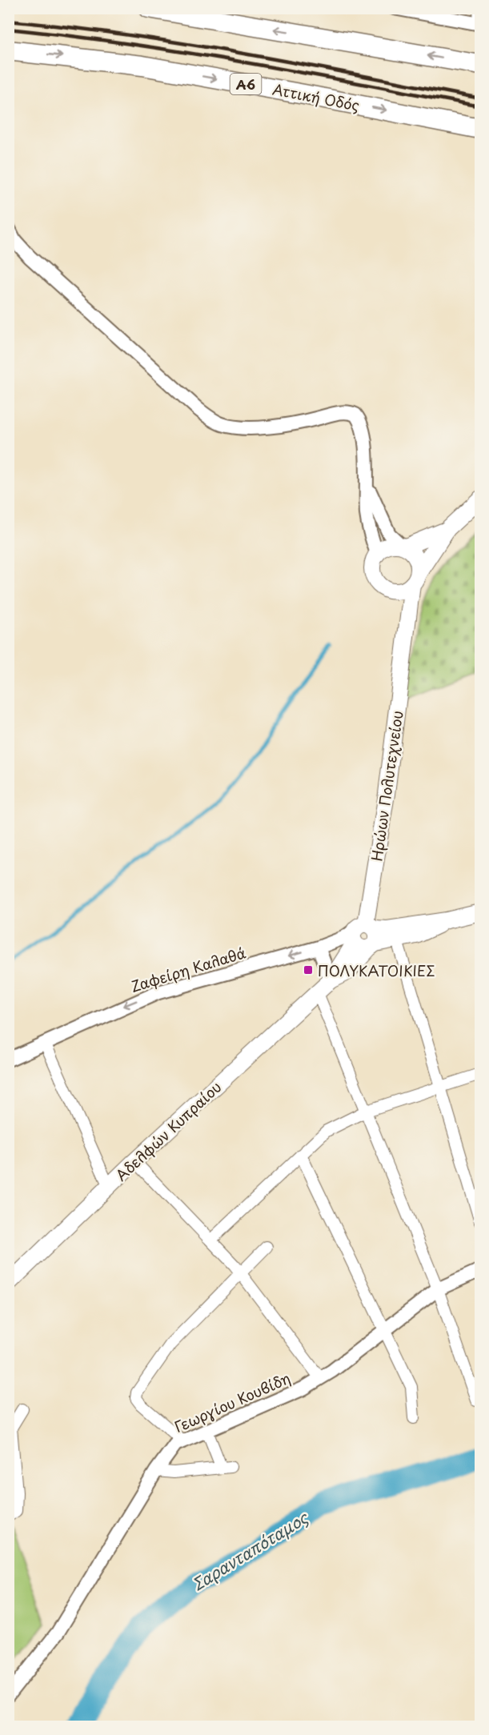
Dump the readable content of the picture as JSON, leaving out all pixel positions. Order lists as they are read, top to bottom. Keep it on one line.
{"streets":{"highway":["Α6","Αττική Οδός"],"main road":["Ηρώων Πολυτεχνείου","Αδελφών Κυπραίου"],"street":["Ζαφείρη Καλαθά","Γεωργίου Κουβίδη"]},"crossings":[["Ηρώων Πολυτεχνείου","Ζαφείρη Καλαθά"],["Ηρώων Πολυτεχνείου","Αδελφών Κυπραίου"],["Ζαφείρη Καλαθά","Αδελφών Κυπραίου"]],"one_way":["Ζαφείρη Καλαθά"],"water":["Σαρανταπόταμος"],"places":{"transit":["ΠΟΛΥΚΑΤΟΙΚΙΕΣ"]}}
